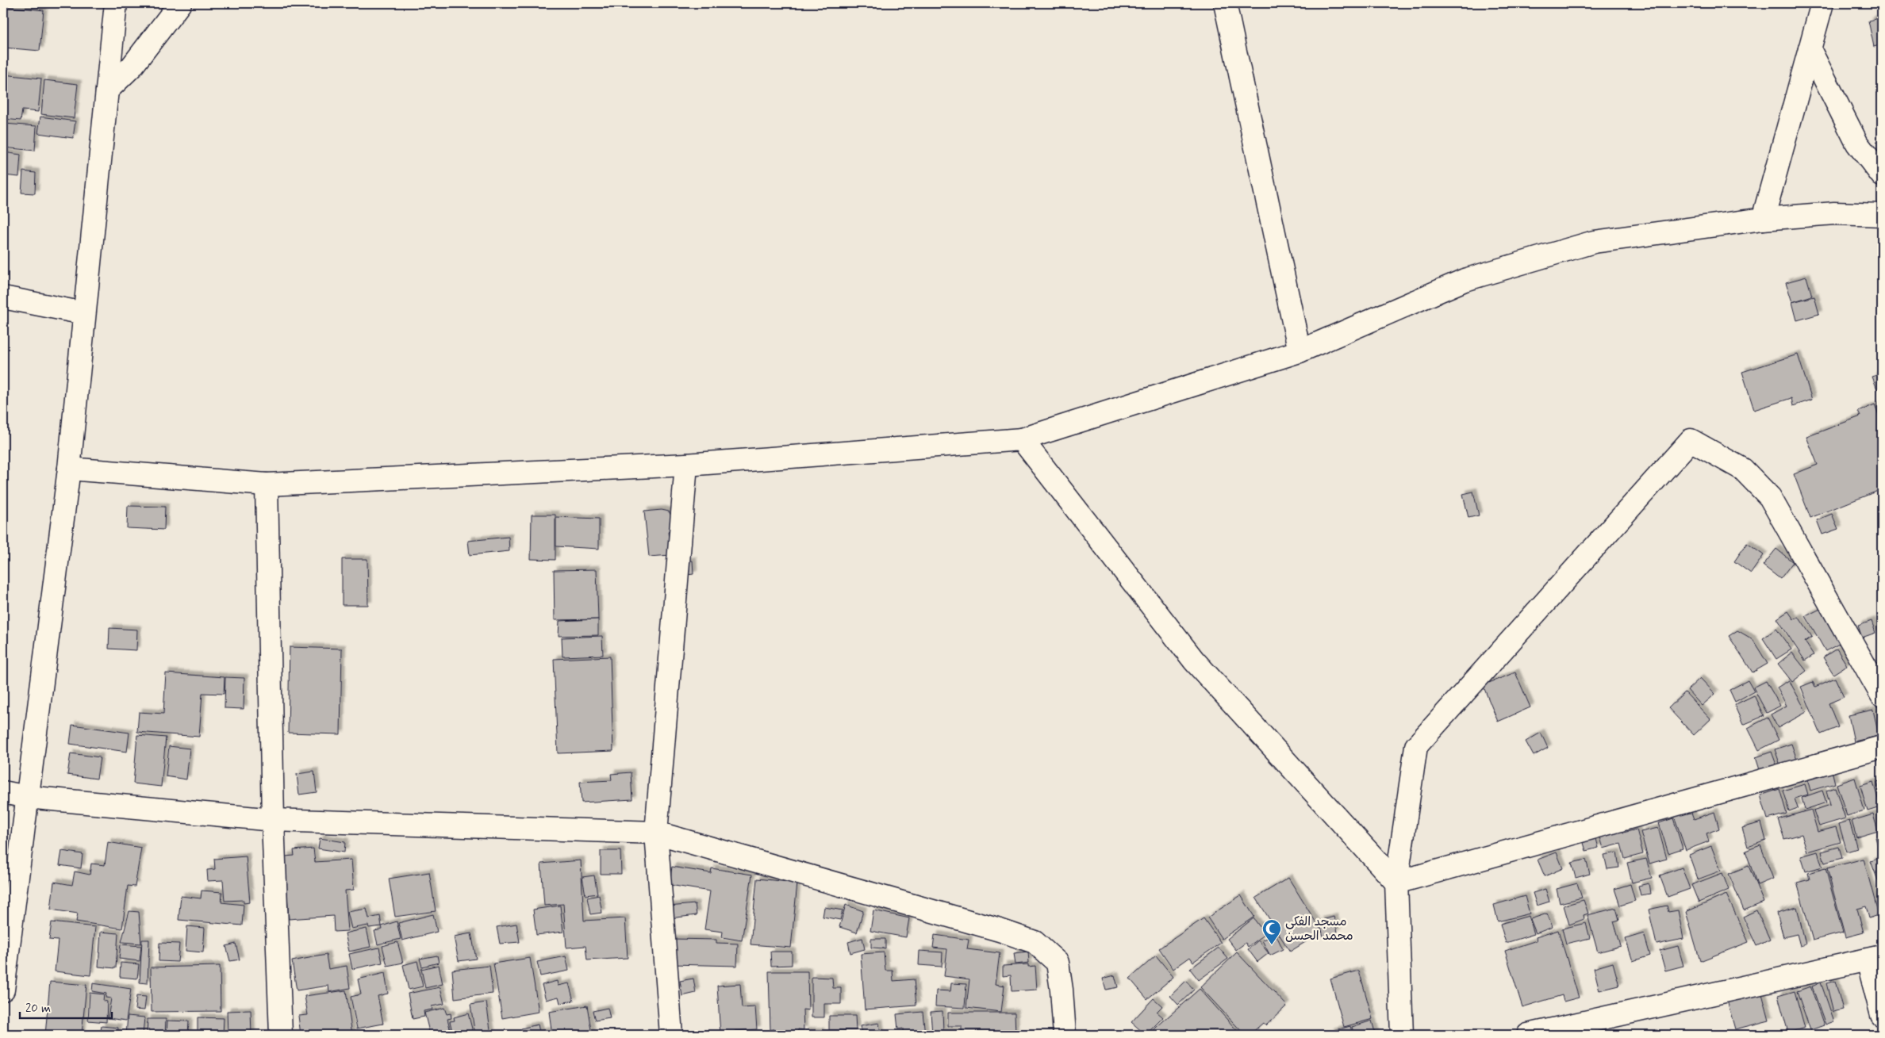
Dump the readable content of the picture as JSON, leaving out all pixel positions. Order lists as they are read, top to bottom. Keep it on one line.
{"places":{"mosque":["مسجد الفكي محمد الحسن"]},"scale_bar":"20 m"}
